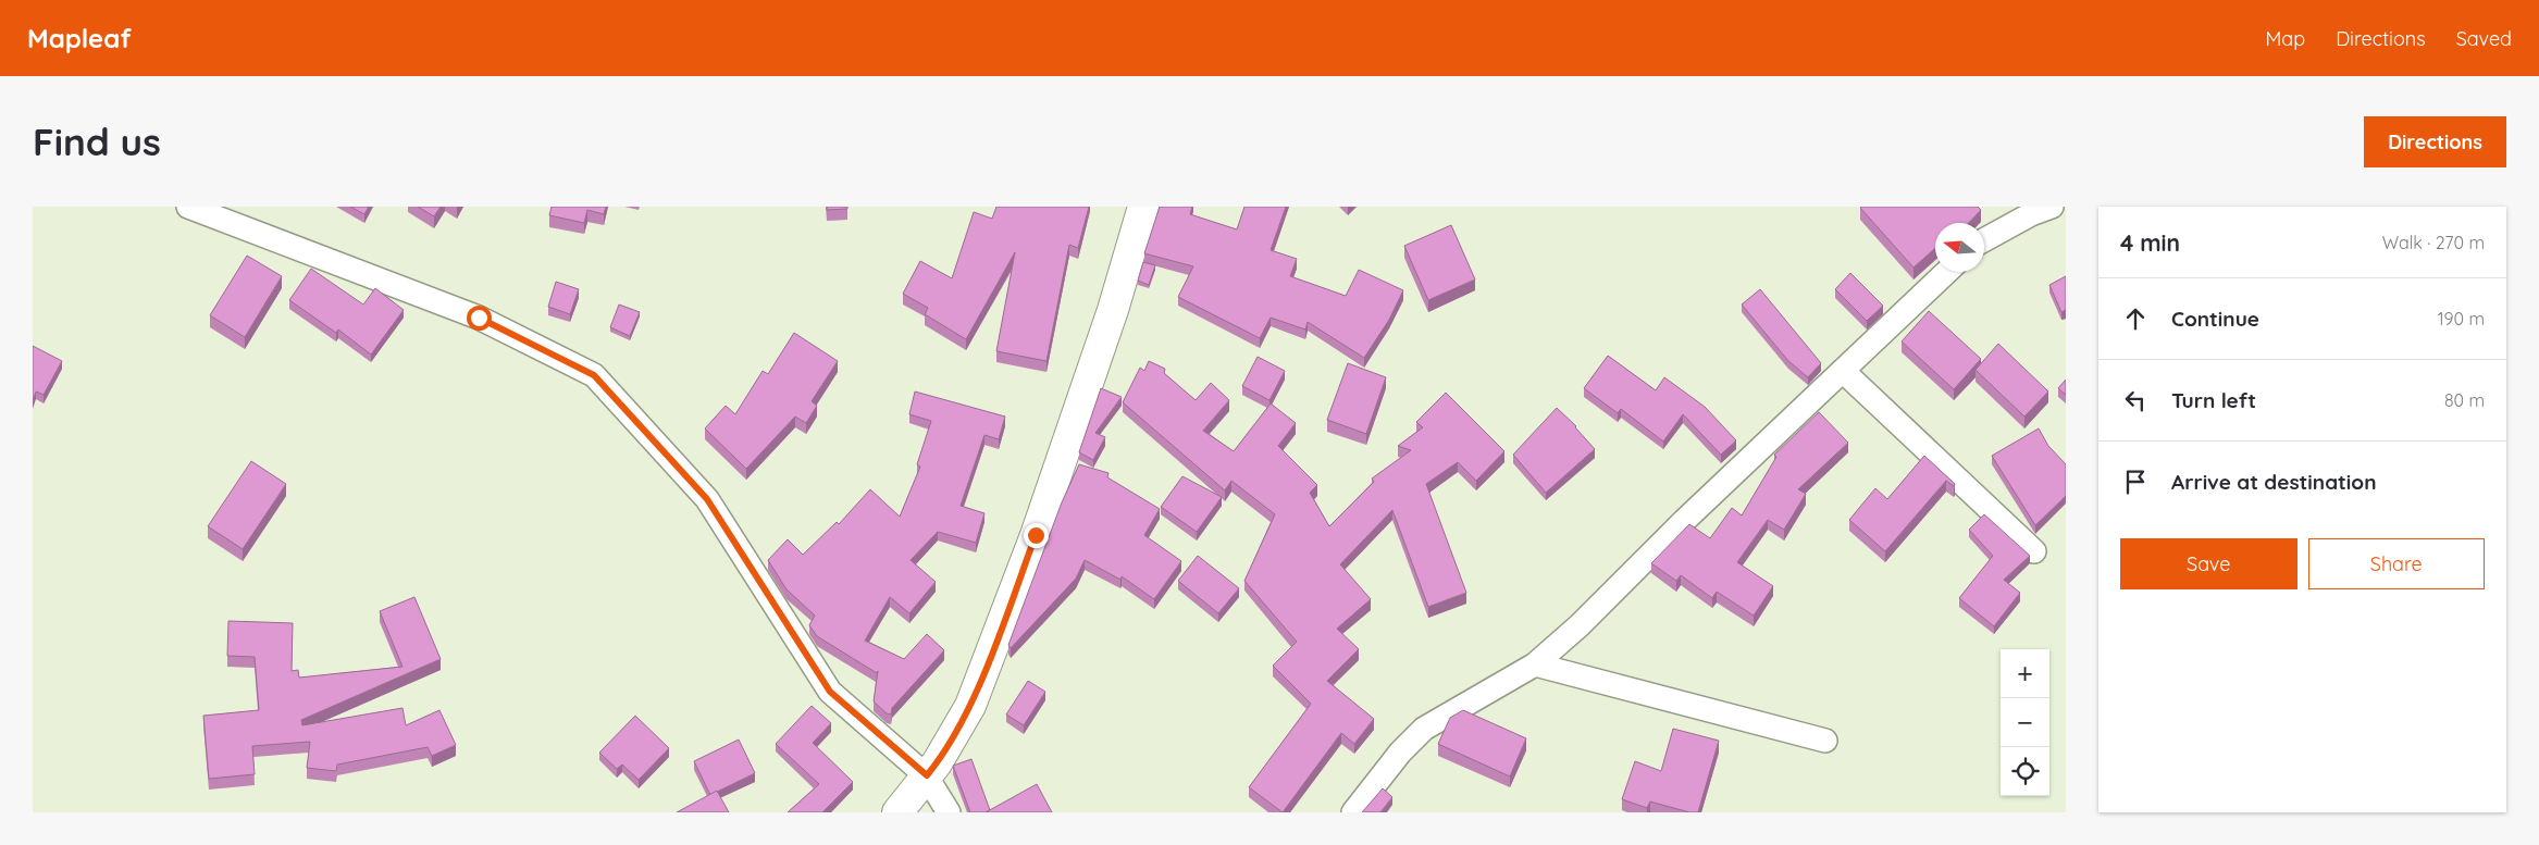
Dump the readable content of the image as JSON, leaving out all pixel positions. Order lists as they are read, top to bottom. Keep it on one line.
{"north":"left","page":{"header":"Mapleaf","nav":["Map","Directions","Saved"],"buttons":["Directions",["Save","Share"]],"title":"Find us","heading":["4 min","Walk · 270 m"],"list":[["Continue","190 m"],["Turn left","80 m"],"Arrive at destination"],"map_buttons":["+","−"]}}
